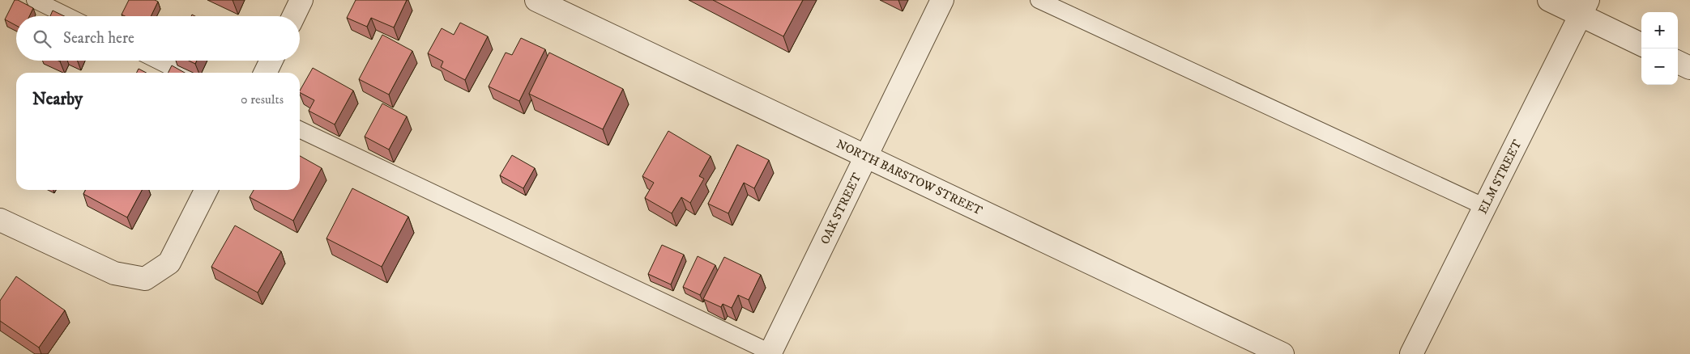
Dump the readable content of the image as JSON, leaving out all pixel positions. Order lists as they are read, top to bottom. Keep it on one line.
{"streets":{"street":["NORTH BARSTOW STREET","ELM STREET","OAK STREET"]},"crossings":[["NORTH BARSTOW STREET","OAK STREET"]],"page":{"map_buttons":["+","−"],"search":"Search here","heading":["Nearby","0 results"]}}
